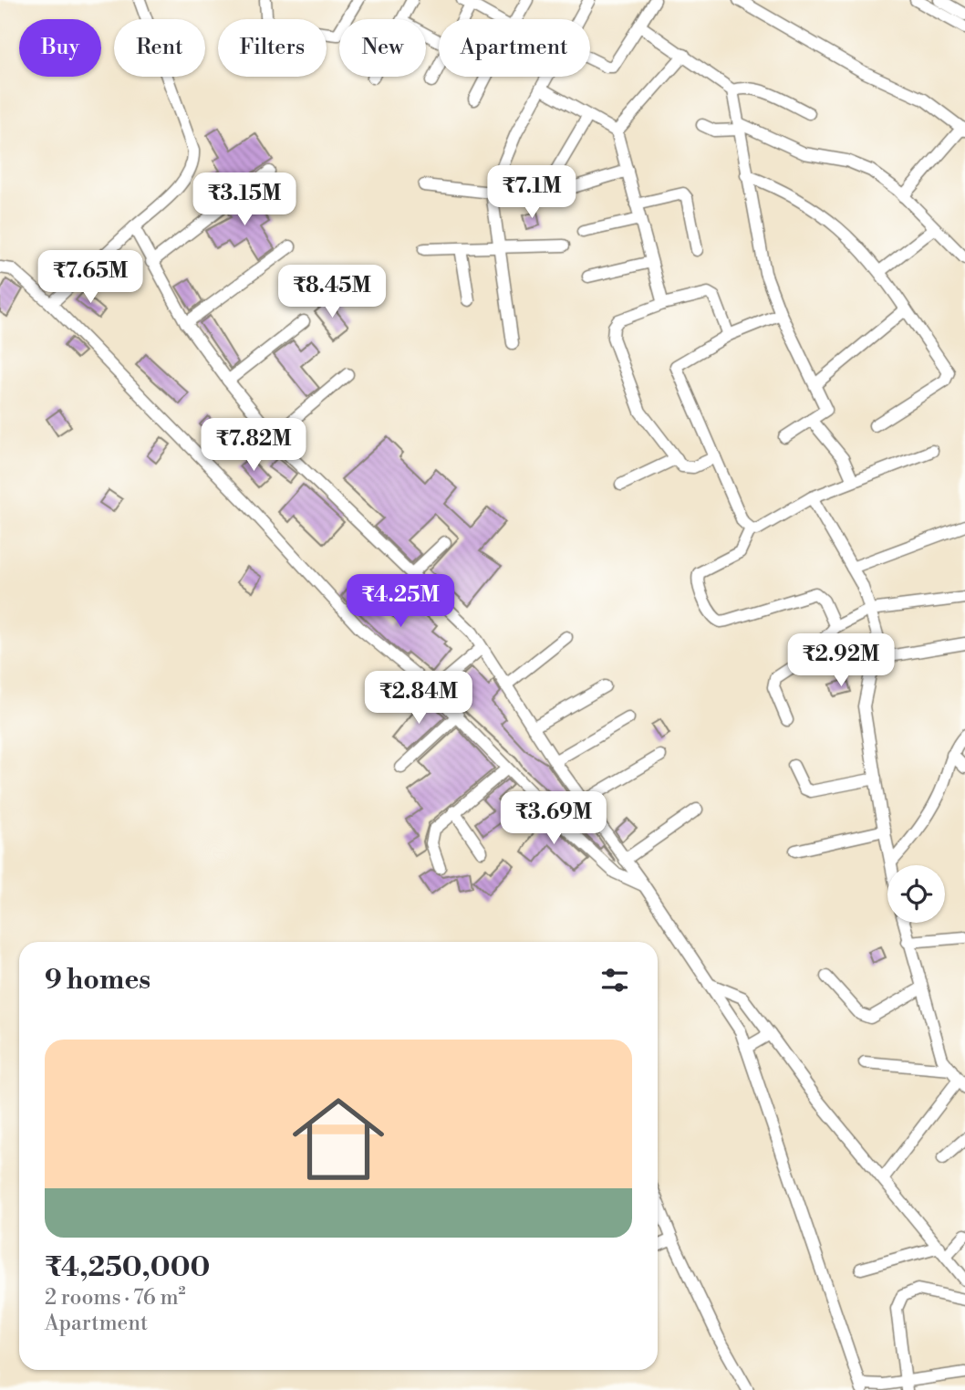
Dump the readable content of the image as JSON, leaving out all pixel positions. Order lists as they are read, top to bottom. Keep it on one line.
{"page":{"chip":["Buy","Rent","Filters","New","Apartment"],"price":["₹7.1M","₹3.15M","₹7.65M","₹8.45M","₹7.82M","₹4.25M","₹2.92M","₹2.84M","₹3.69M"],"heading":"9 homes","list":[{"name":"₹4,250,000","note":"2 rooms · 76 m² · Apartment"}]}}
